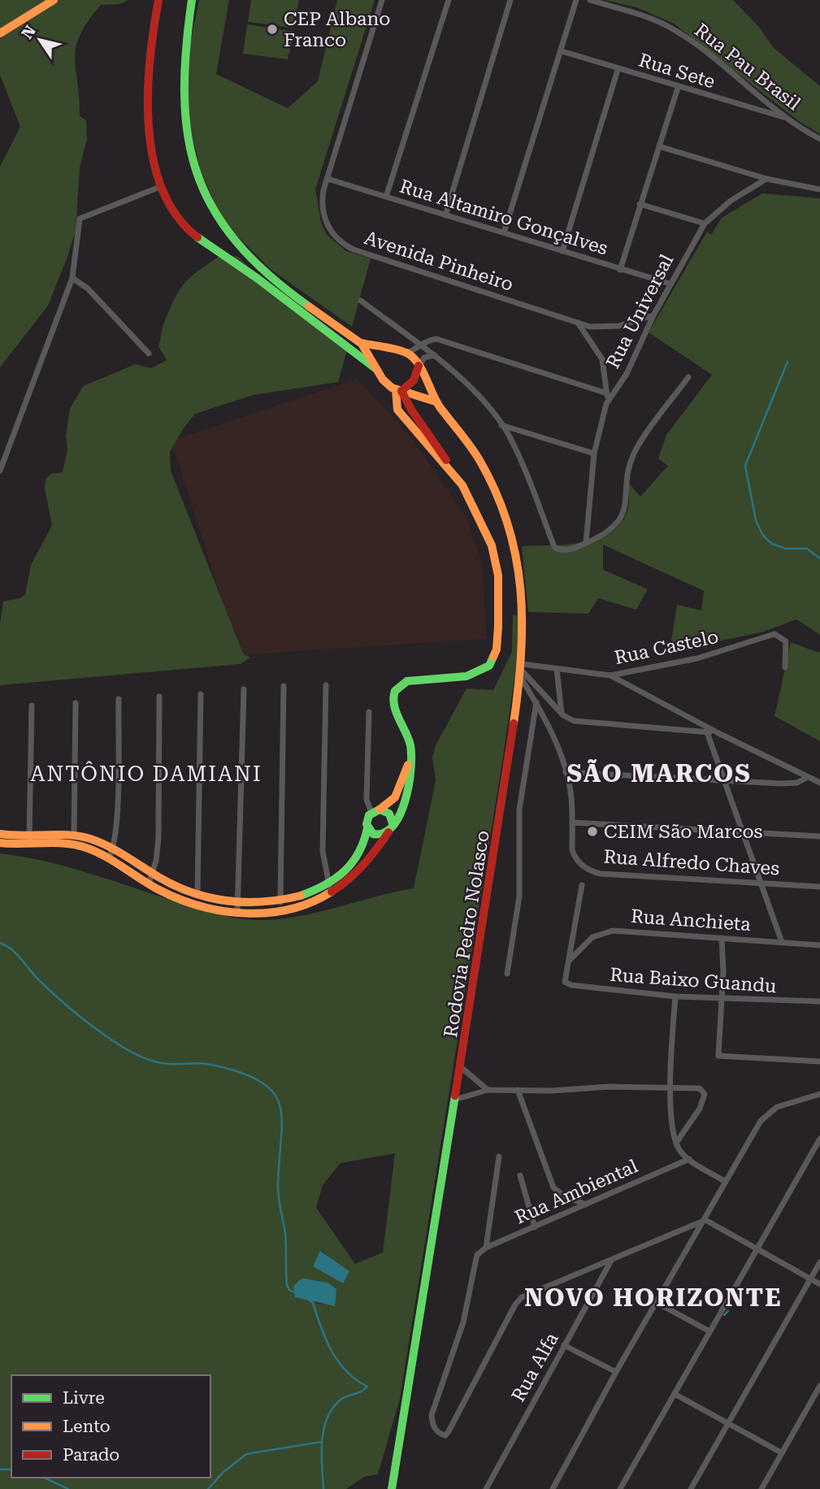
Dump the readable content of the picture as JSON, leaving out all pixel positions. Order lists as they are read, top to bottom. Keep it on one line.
{"streets":{"main road":["Rodovia Pedro Nolasco"],"street":["Rua Pau Brasil","Rua Sete","Rua Altamiro Gonçalves","Avenida Pinheiro","Rua Universal","Rua Castelo","Rua Alfredo Chaves","Rua Anchieta","Rua Baixo Guandu","Rua Ambiental","Rua Alfa"]},"crossings":[["Rua Pau Brasil","Rua Sete"],["Rua Altamiro Gonçalves","Avenida Pinheiro"],["Rua Altamiro Gonçalves","Rua Universal"],["Avenida Pinheiro","Rua Universal"],["Rua Castelo","Rodovia Pedro Nolasco"],["Rua Anchieta","Rua Baixo Guandu"],["Rua Ambiental","Rua Alfa"]],"districts":["ANTÔNIO DAMIANI","SÃO MARCOS","NOVO HORIZONTE"],"places":["CEP Albano Franco","CEIM São Marcos"],"legend":["Livre","Lento","Parado"],"north":"top left"}
